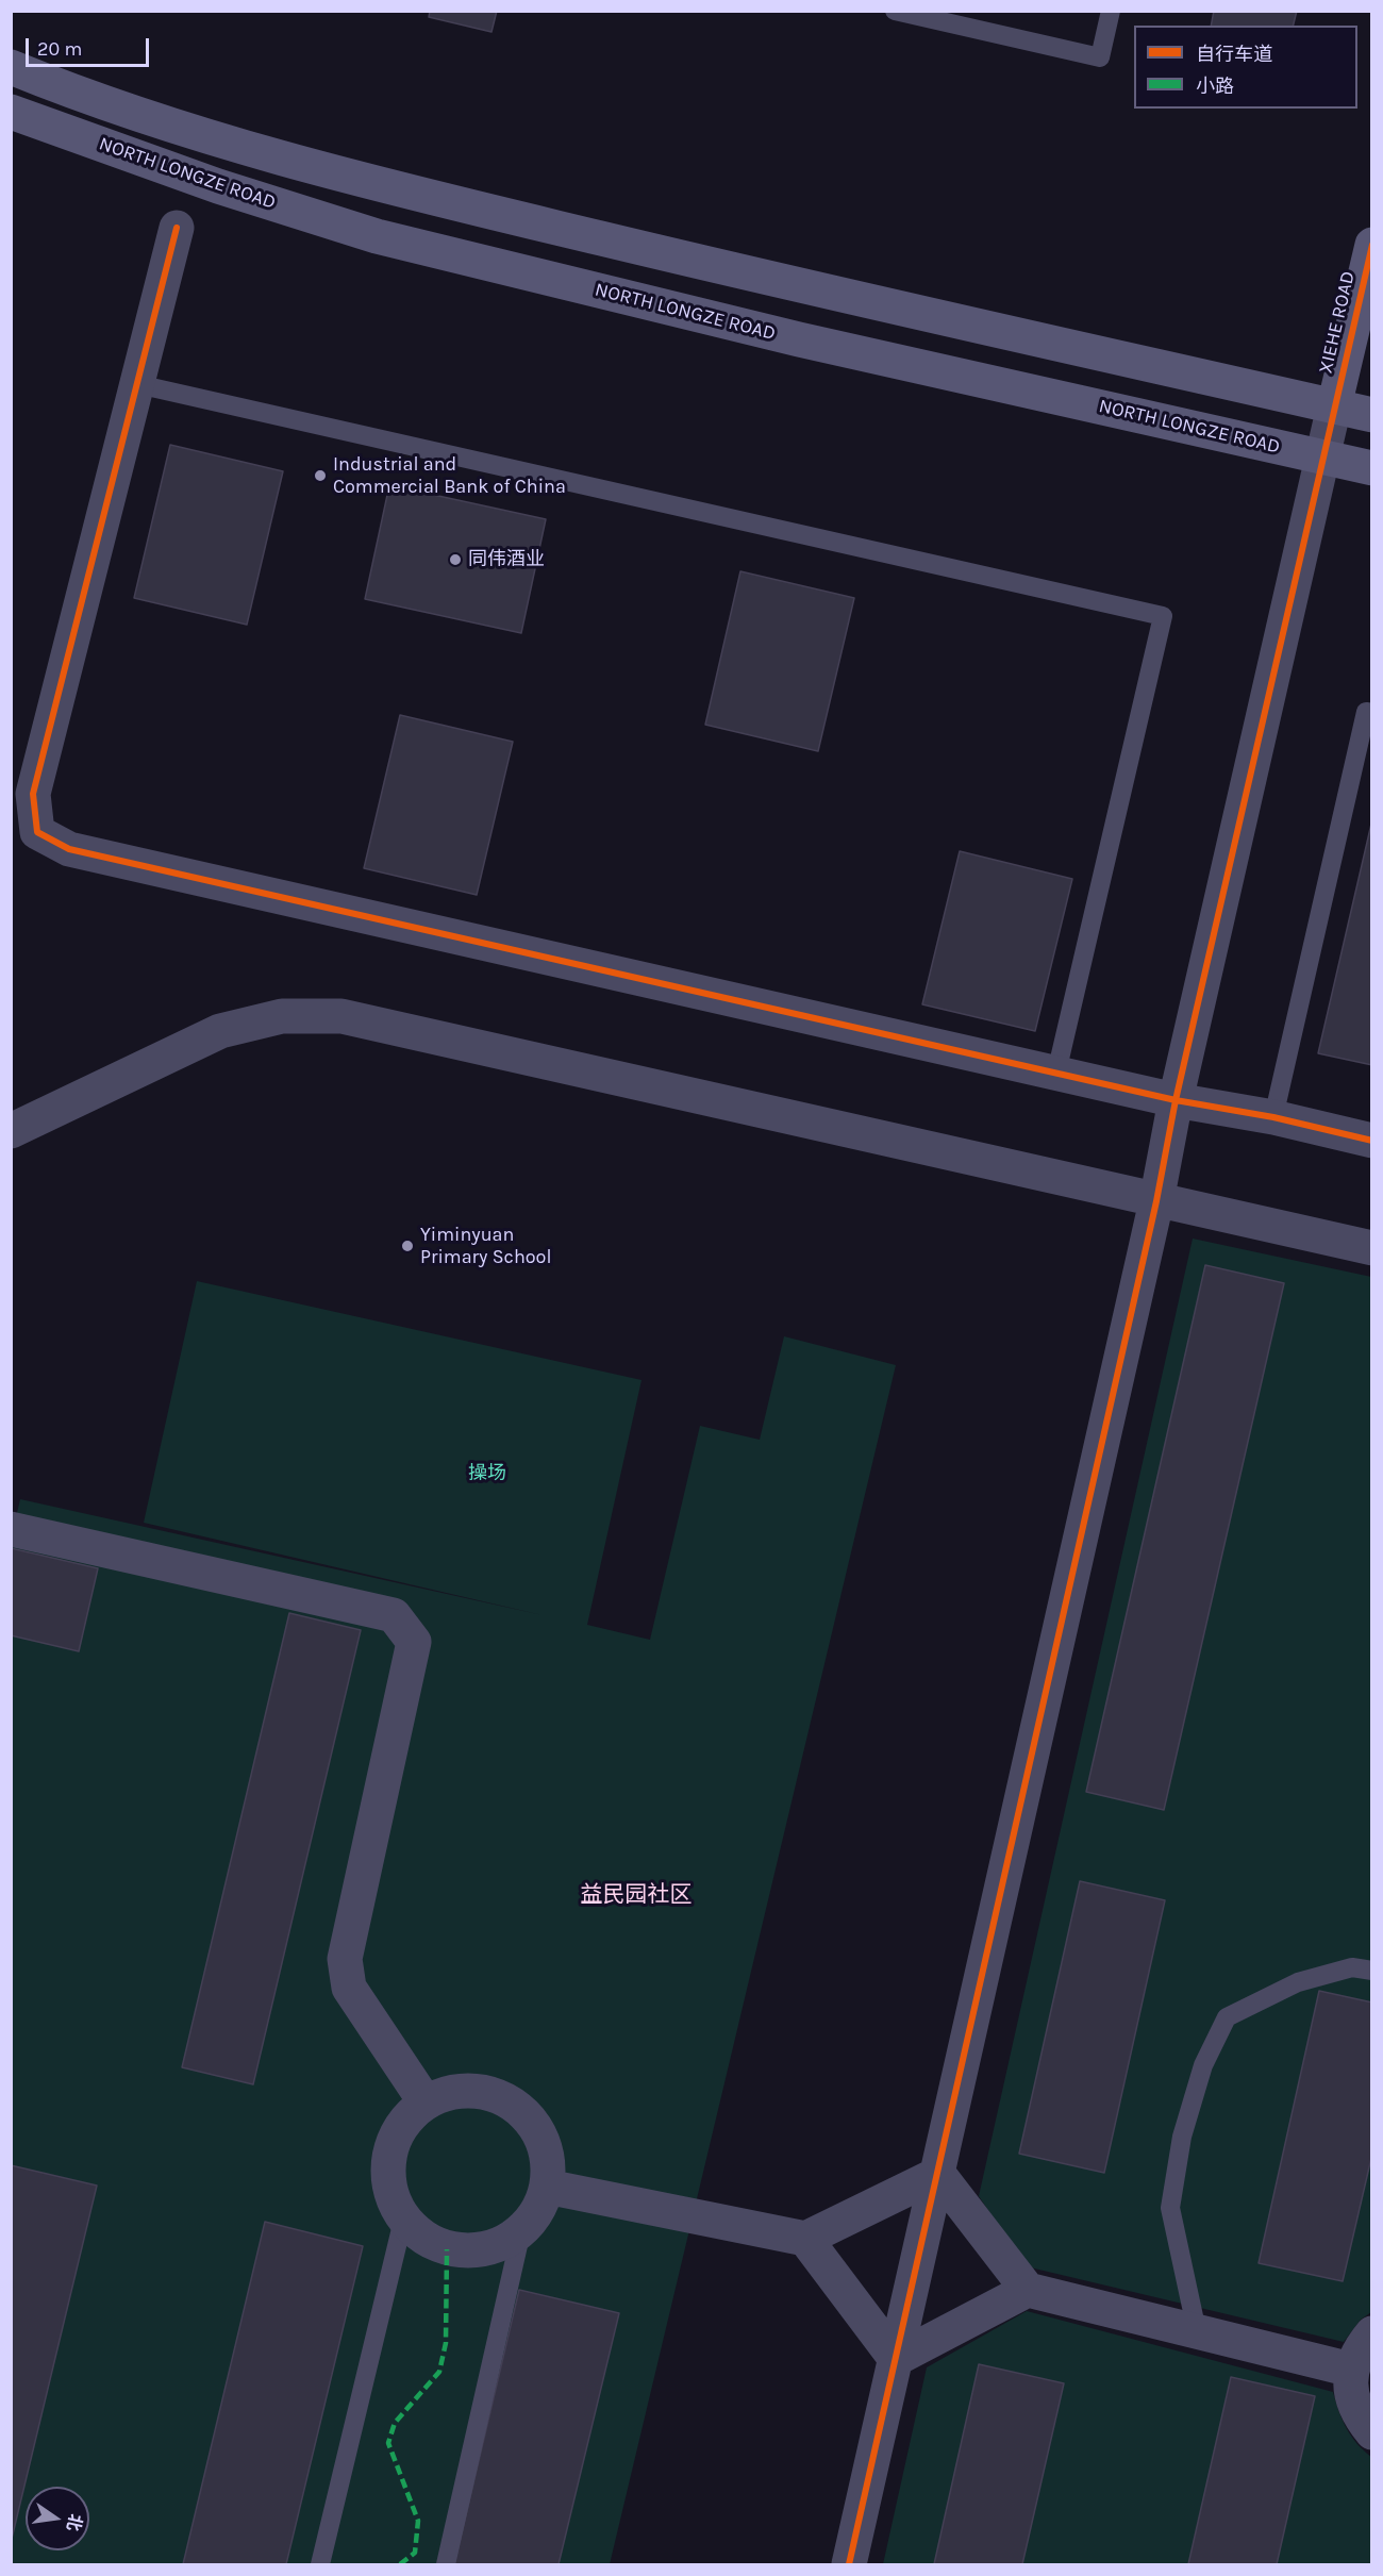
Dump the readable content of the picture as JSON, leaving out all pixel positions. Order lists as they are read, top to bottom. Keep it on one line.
{"streets":{"main road":["NORTH LONGZE ROAD","XIEHE ROAD"]},"crossings":[["NORTH LONGZE ROAD","XIEHE ROAD"]],"districts":["益民园社区"],"parks":["操场"],"places":["Industrial and Commercial Bank of China","同伟酒业","Yiminyuan Primary School"],"legend":["自行车道","小路"],"scale_bar":"20 m","north":"right"}
